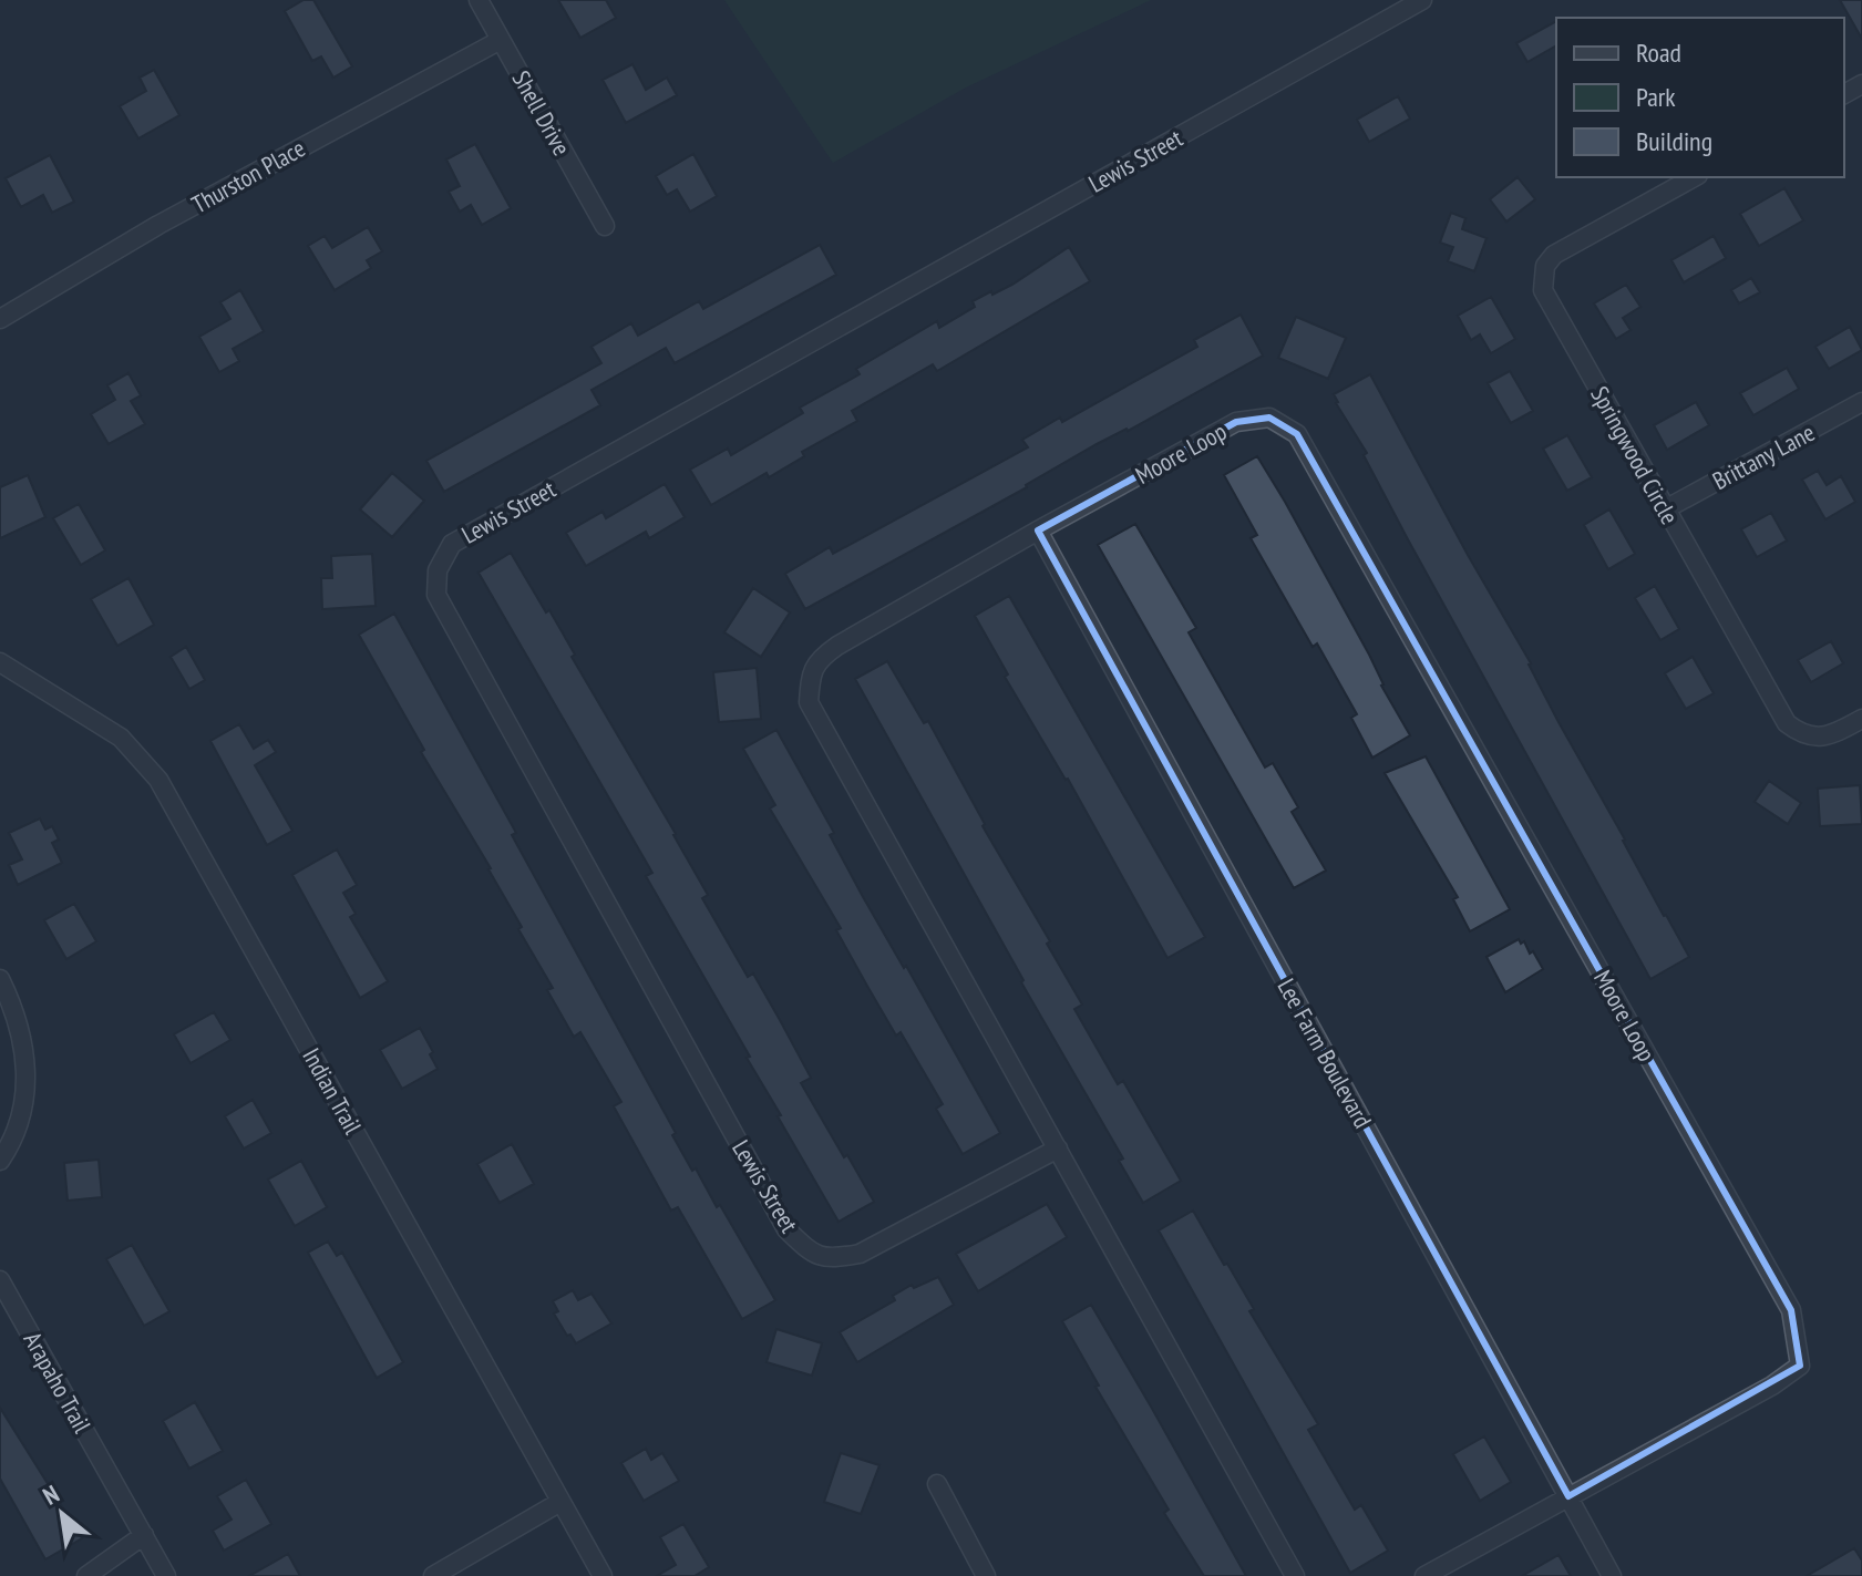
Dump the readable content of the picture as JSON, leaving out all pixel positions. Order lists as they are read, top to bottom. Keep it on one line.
{"streets":{"street":["Shell Drive","Lewis Street","Thurston Place","Moore Loop","Springwood Circle","Brittany Lane","Lee Farm Boulevard","Indian Trail","Arapaho Trail"]},"crossings":[["Shell Drive","Thurston Place"],["Lewis Street","Moore Loop"],["Moore Loop","Lee Farm Boulevard"],["Springwood Circle","Brittany Lane"]],"legend":["Road","Park","Building"],"north":"top left"}
